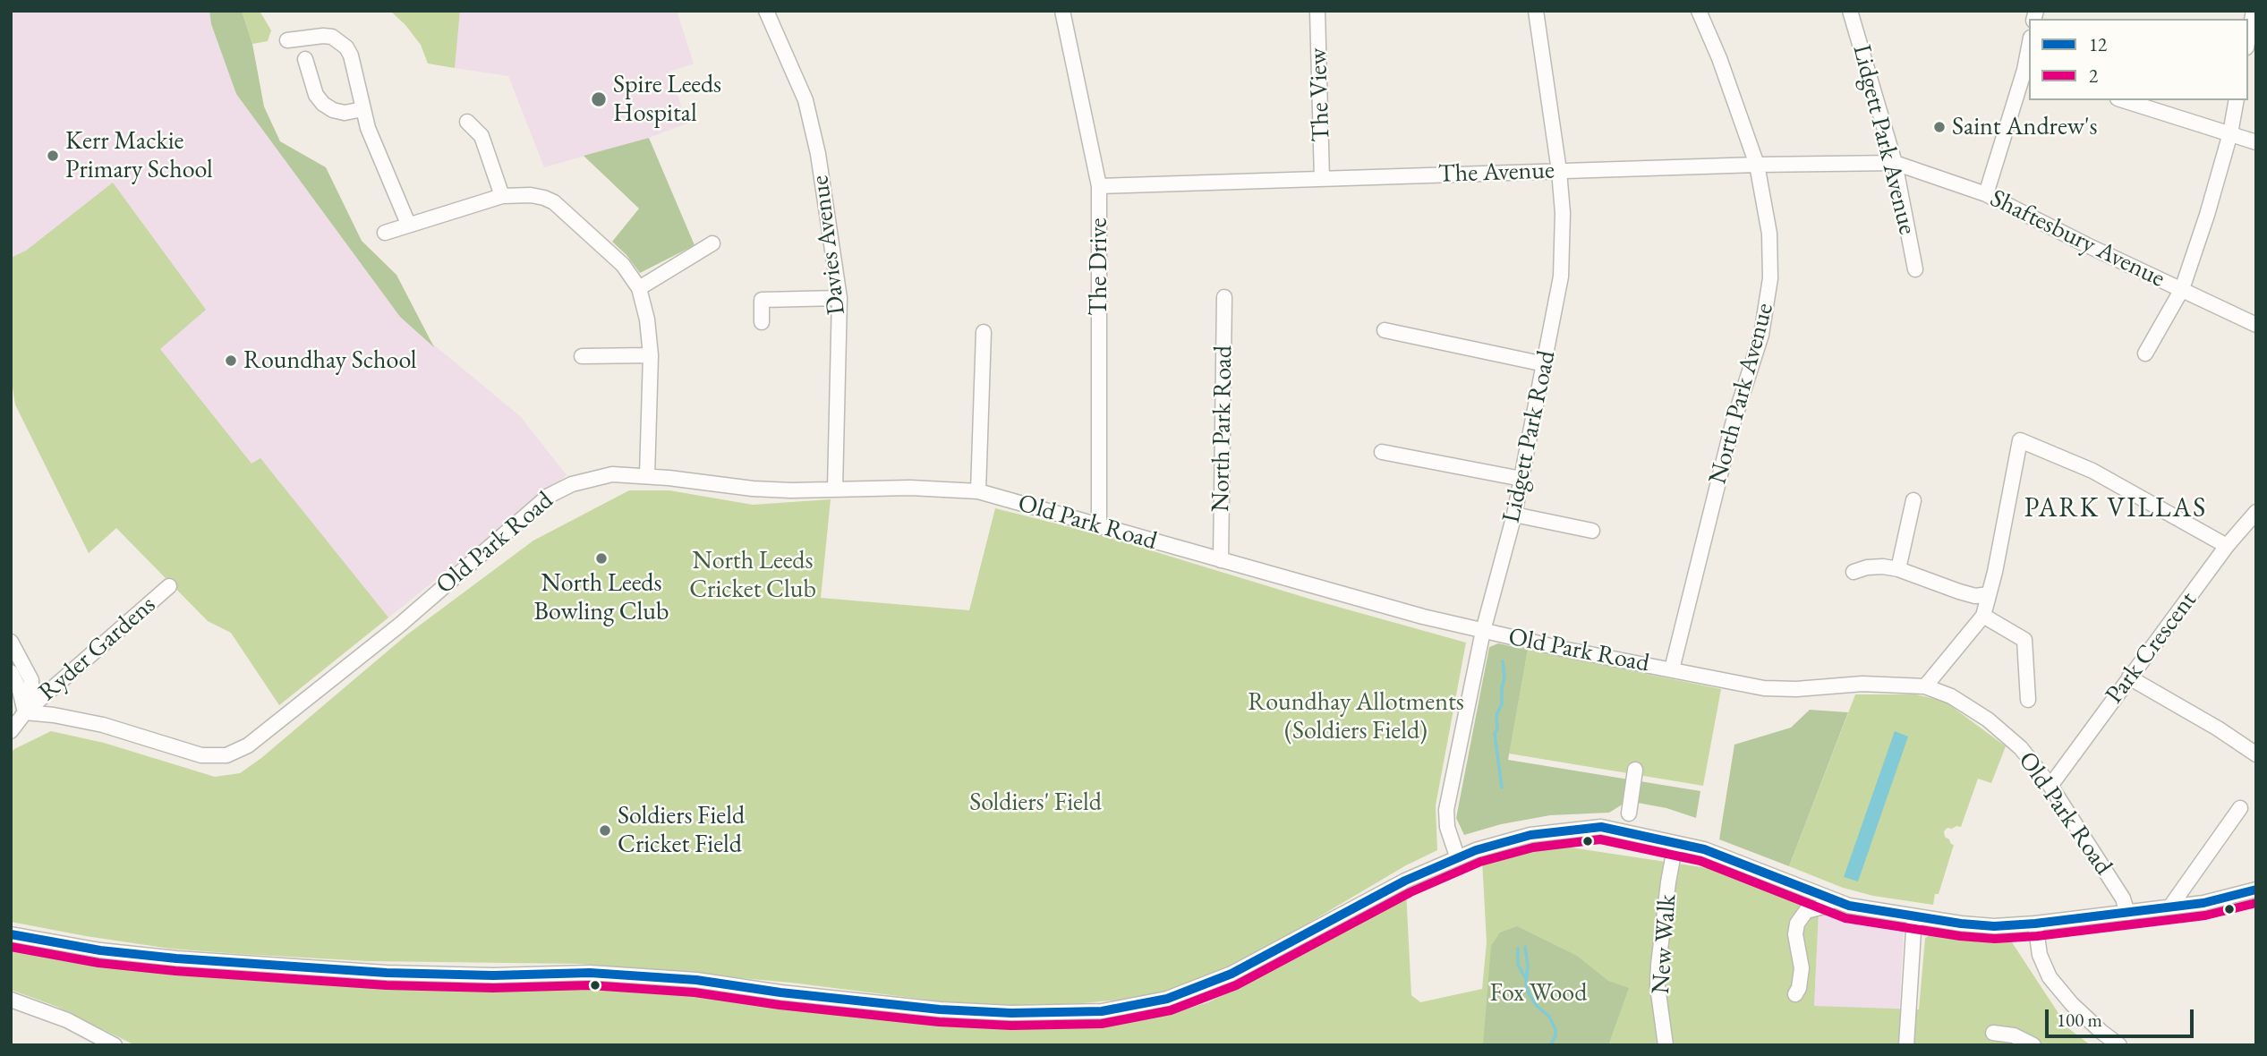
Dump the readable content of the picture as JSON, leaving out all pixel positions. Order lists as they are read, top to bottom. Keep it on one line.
{"streets":{"street":["The View","Lidgett Park Avenue","The Avenue","Shaftesbury Avenue","Davies Avenue","The Drive","North Park Avenue","North Park Road","Lidgett Park Road","Old Park Road","Park Crescent","Ryder Gardens","New Walk"]},"crossings":[["The View","The Avenue"],["Lidgett Park Avenue","The Avenue"],["Lidgett Park Avenue","Shaftesbury Avenue"],["The Avenue","Shaftesbury Avenue"],["The Avenue","The Drive"],["The Avenue","North Park Avenue"],["The Avenue","Lidgett Park Road"],["Davies Avenue","Old Park Road"],["The Drive","Old Park Road"],["North Park Avenue","Old Park Road"],["North Park Road","Old Park Road"],["Lidgett Park Road","Old Park Road"],["Old Park Road","Park Crescent"],["Old Park Road","Ryder Gardens"]],"districts":["PARK VILLAS"],"parks":["North Leeds Cricket Club","Roundhay Allotments (Soldiers Field)","Soldiers' Field","Fox Wood"],"places":["Spire Leeds Hospital","Saint Andrew's","Kerr Mackie Primary School","Roundhay School","North Leeds Bowling Club","Soldiers Field Cricket Field"],"lines":["transit line 12","transit line 2"],"legend":["12","2"],"scale_bar":"100 m"}
